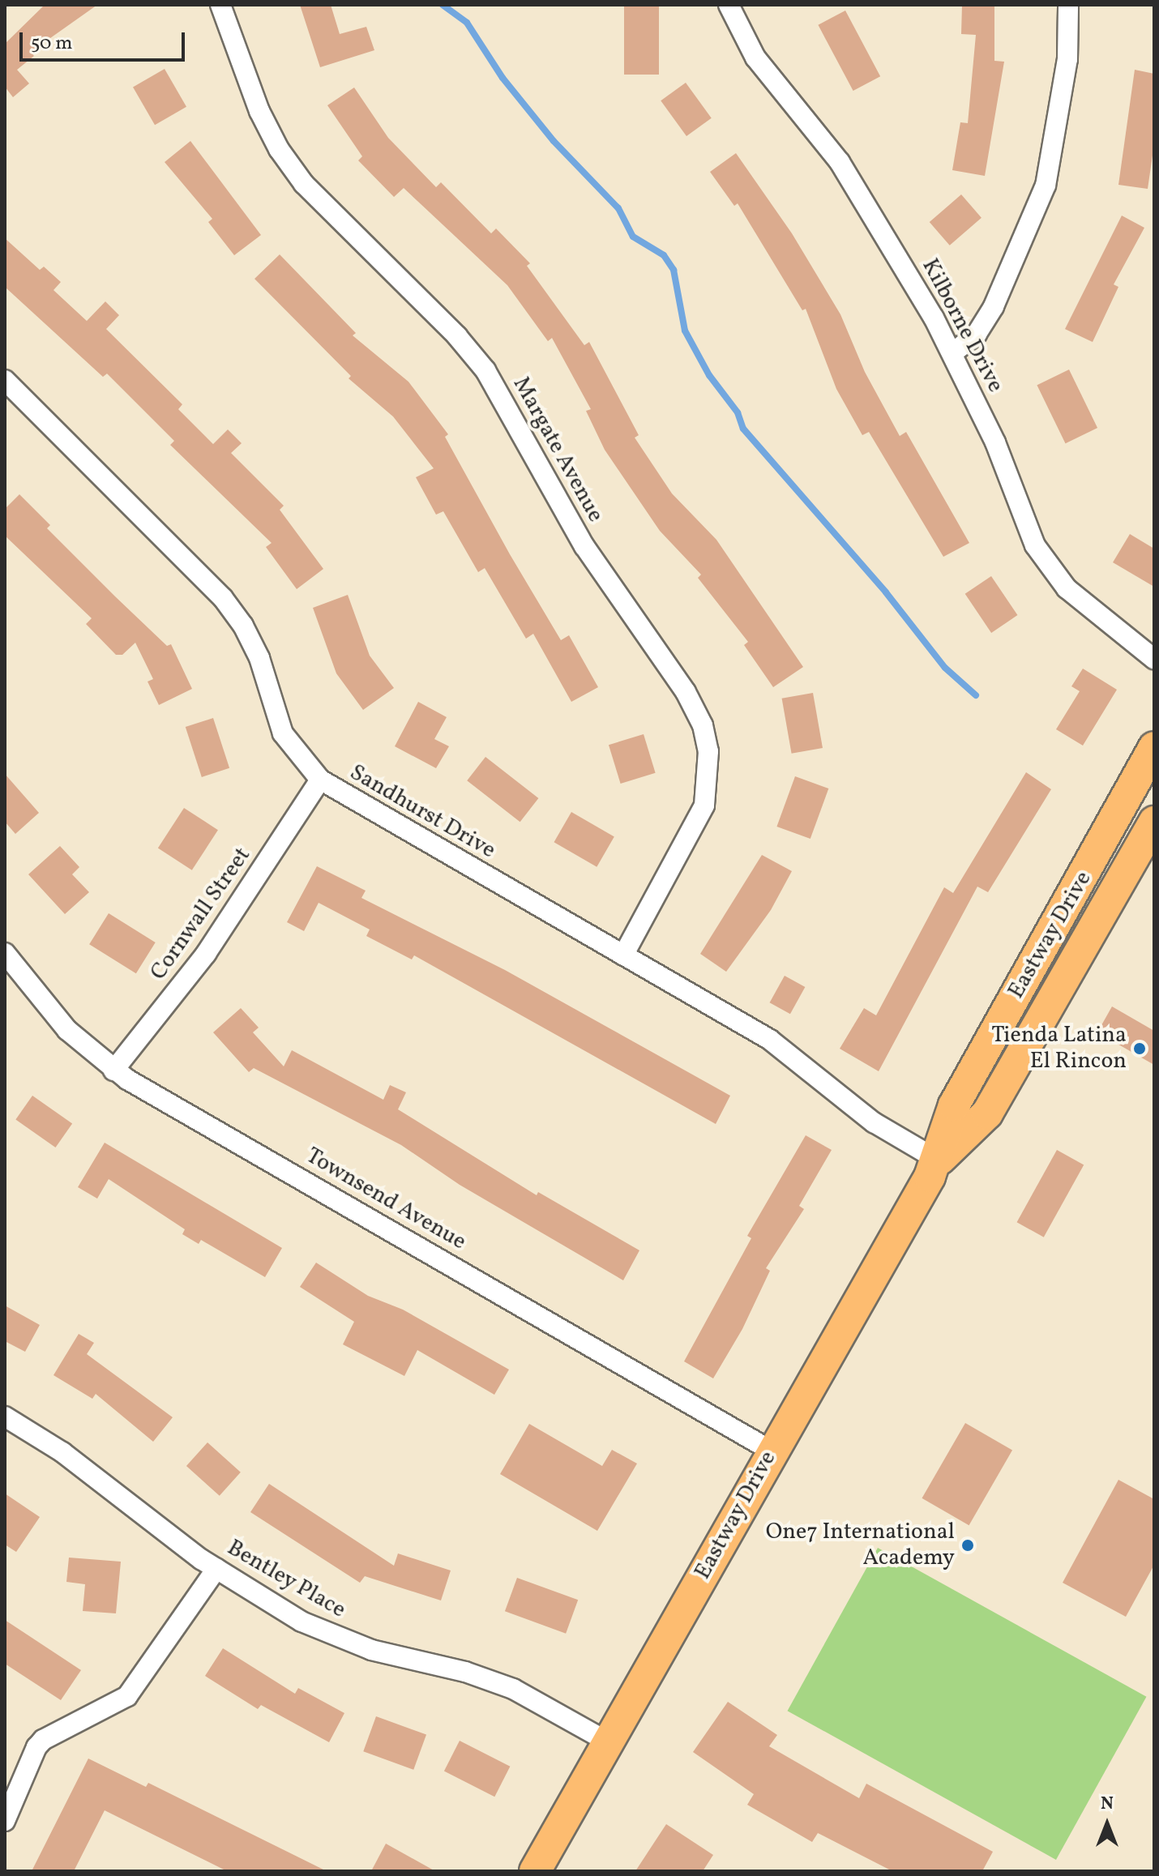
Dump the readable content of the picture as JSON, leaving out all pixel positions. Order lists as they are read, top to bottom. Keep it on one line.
{"streets":{"main road":["Eastway Drive"],"street":["Kilborne Drive","Margate Avenue","Sandhurst Drive","Cornwall Street","Townsend Avenue","Bentley Place"]},"crossings":[["Margate Avenue","Sandhurst Drive"],["Sandhurst Drive","Cornwall Street"],["Sandhurst Drive","Eastway Drive"],["Cornwall Street","Townsend Avenue"],["Eastway Drive","Townsend Avenue"],["Eastway Drive","Bentley Place"]],"places":["Tienda Latina El Rincon","One7 International Academy"],"scale_bar":"50 m","north":"top"}
